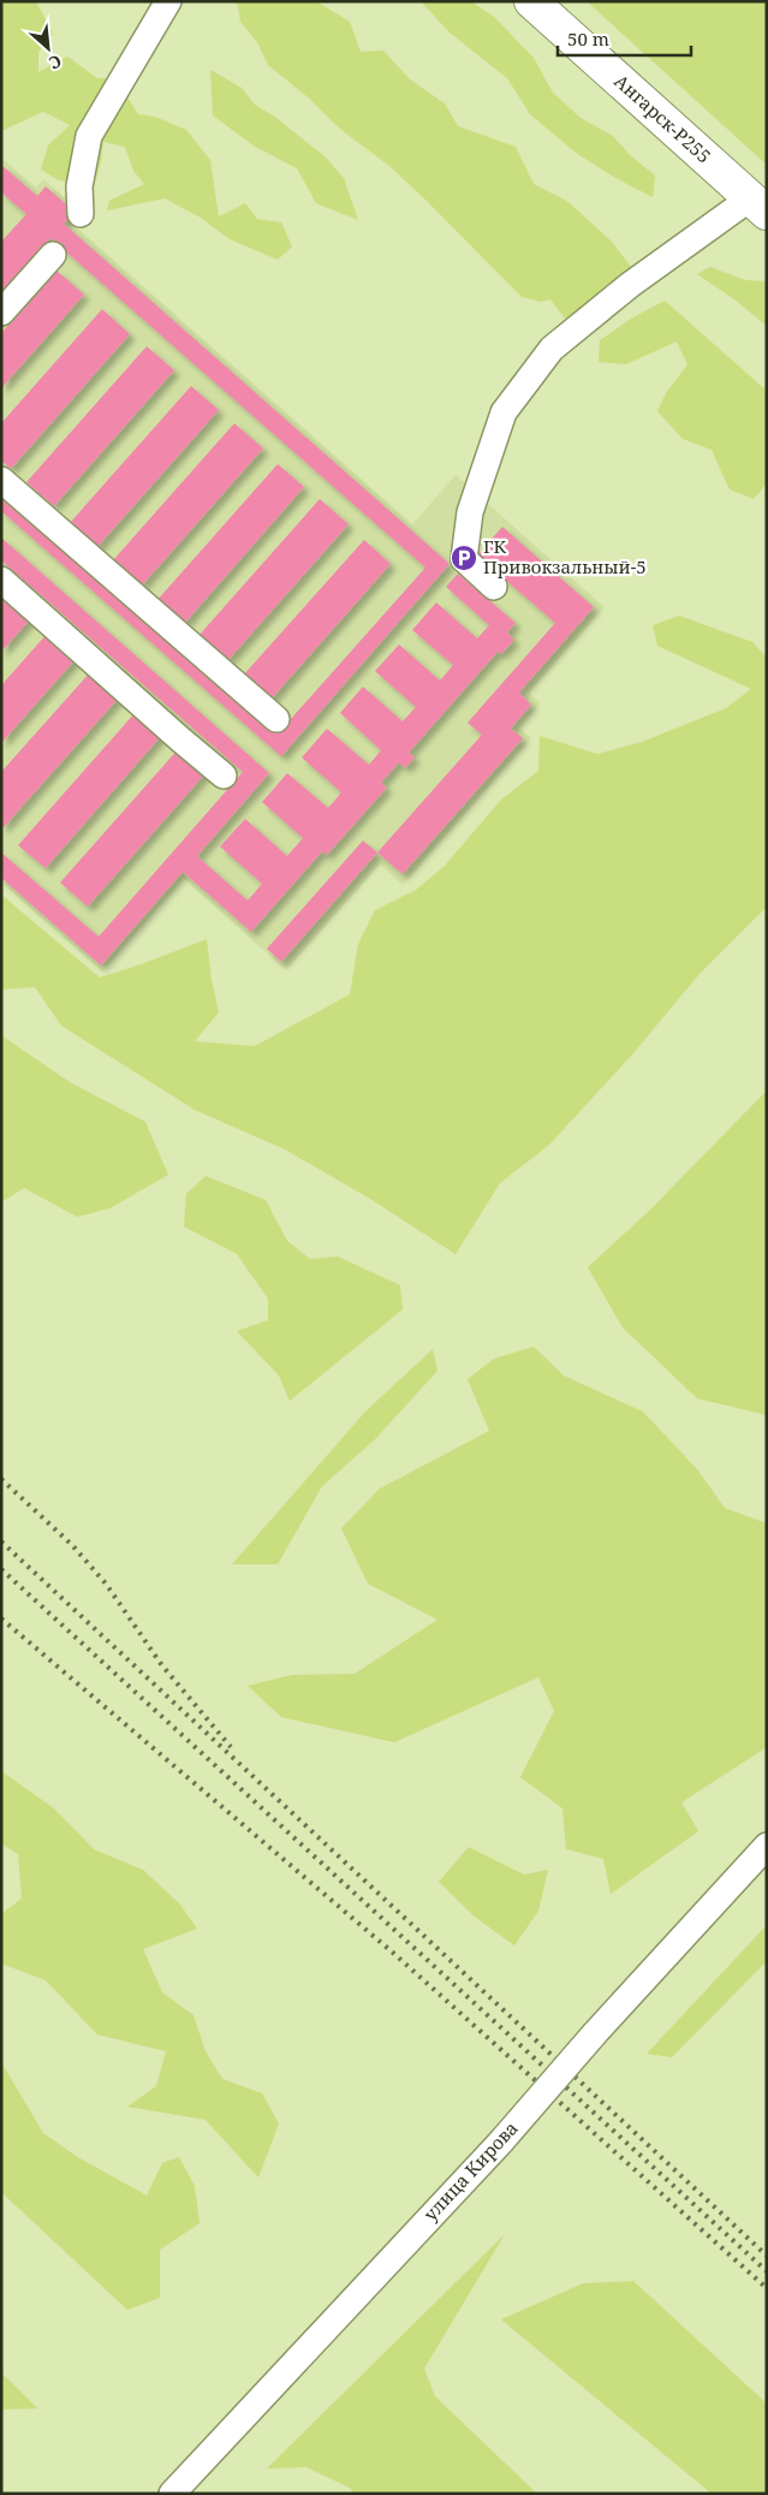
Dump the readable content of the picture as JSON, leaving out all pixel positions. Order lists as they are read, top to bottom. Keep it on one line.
{"streets":{"main road":["Ангарск-Р255"],"street":["улица Кирова"]},"places":{"parking":["ГК Привокзальный-5"]},"scale_bar":"50 m","north":"bottom right"}
